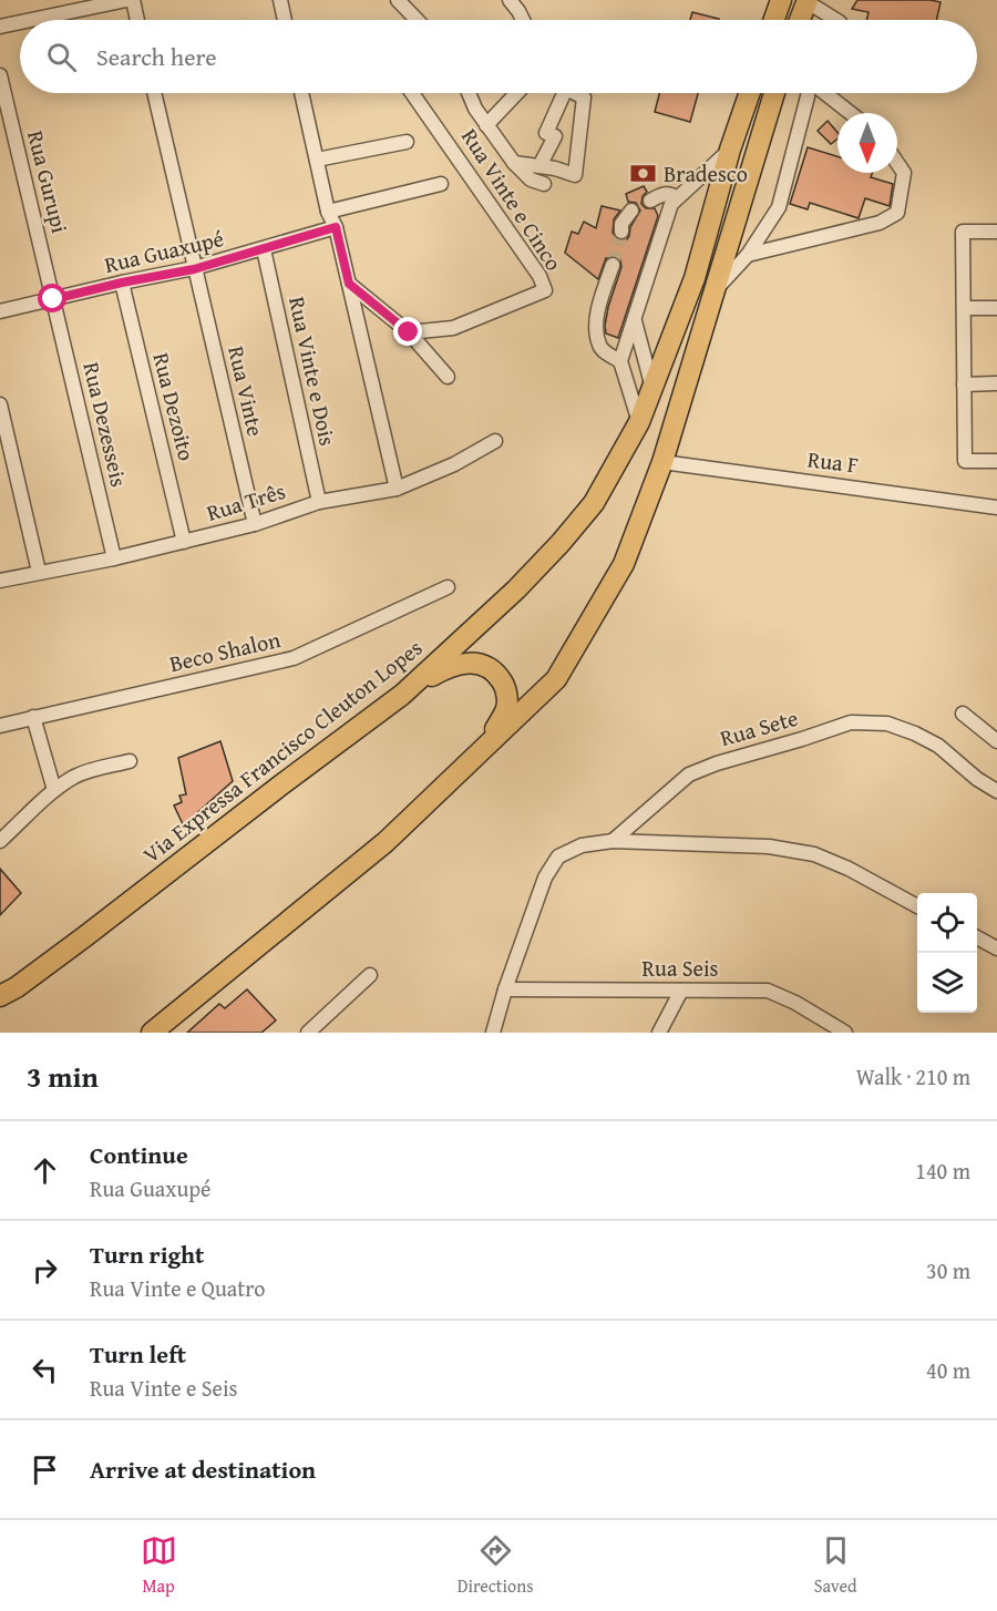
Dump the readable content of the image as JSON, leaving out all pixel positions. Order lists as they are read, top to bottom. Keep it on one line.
{"streets":{"highway":["Via Expressa Francisco Cleuton Lopes"],"street":["Rua Gurupi","Rua Vinte e Cinco","Rua Guaxupé","Rua Vinte e Dois","Rua Vinte","Rua Dezoito","Rua Dezesseis","Rua F","Rua Três","Beco Shalon","Rua Sete","Rua Seis"]},"crossings":[["Rua Gurupi","Rua Guaxupé"],["Rua Gurupi","Rua Dezesseis"],["Rua Guaxupé","Rua Vinte e Dois"],["Rua Guaxupé","Rua Vinte"],["Rua Guaxupé","Rua Dezoito"],["Rua Guaxupé","Rua Dezesseis"],["Rua Vinte e Dois","Rua Três"],["Rua Vinte","Rua Três"],["Rua Dezoito","Rua Três"],["Rua Dezesseis","Rua Três"]],"places":{"bank":["Bradesco"]},"north":"bottom","page":{"search":"Search here","heading":["3 min","Walk · 210 m"],"list":[["Continue","Rua Guaxupé","140 m"],["Turn right","Rua Vinte e Quatro","30 m"],["Turn left","Rua Vinte e Seis","40 m"],"Arrive at destination"],"nav":["Map","Directions","Saved"]}}
